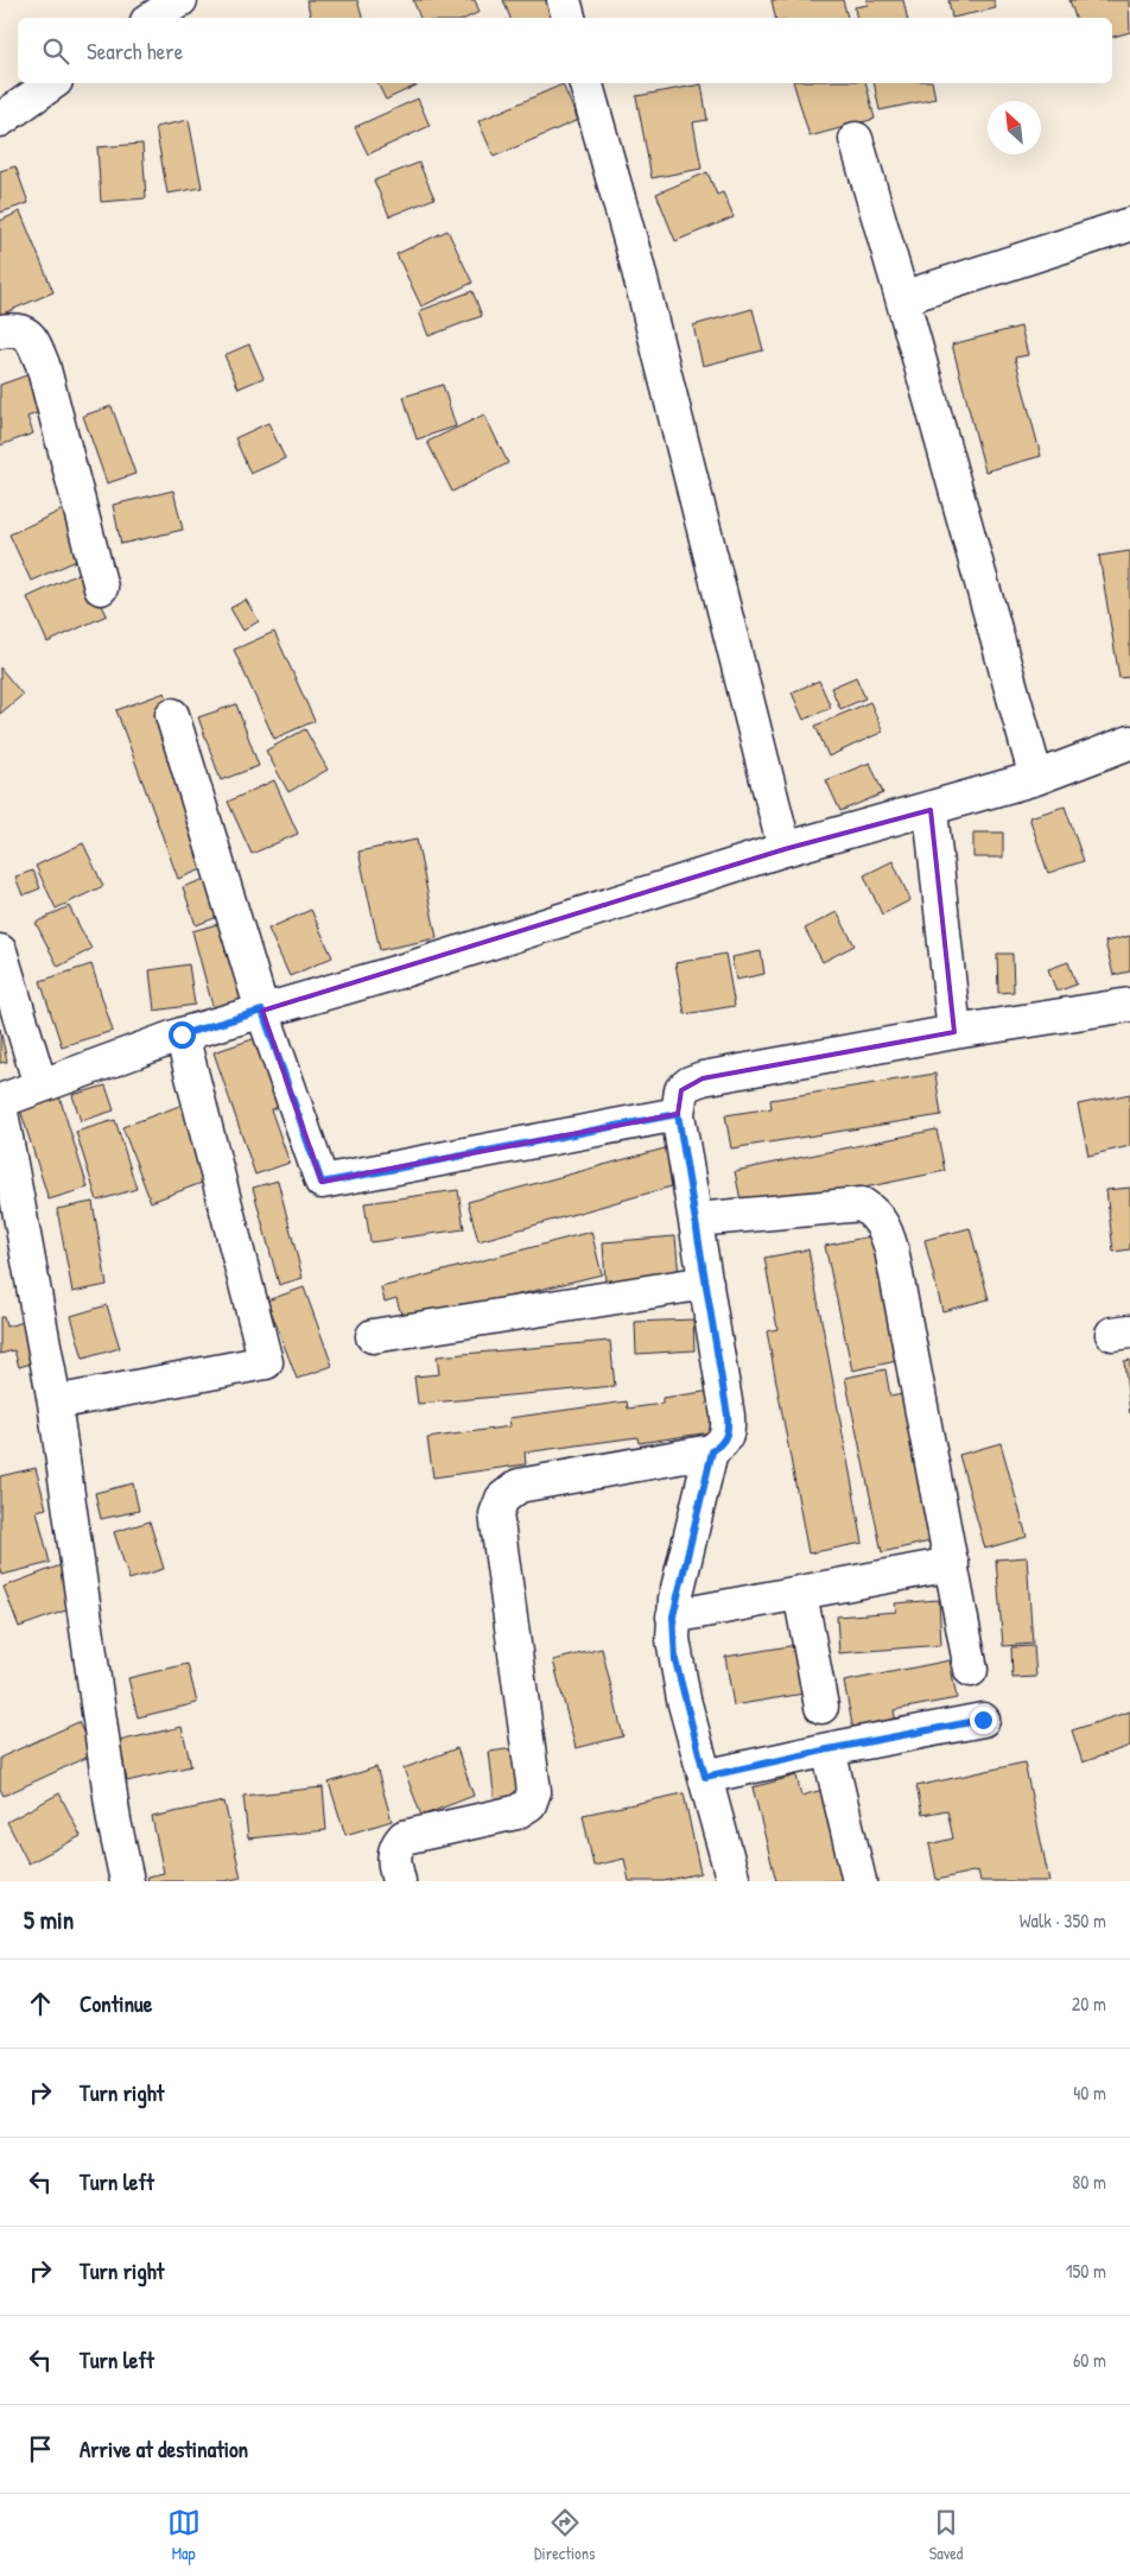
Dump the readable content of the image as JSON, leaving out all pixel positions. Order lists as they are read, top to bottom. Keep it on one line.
{"north":"top left","page":{"search":"Search here","heading":["5 min","Walk · 350 m"],"list":[["Continue","20 m"],["Turn right","40 m"],["Turn left","80 m"],["Turn right","150 m"],["Turn left","60 m"],"Arrive at destination"],"nav":["Map","Directions","Saved"]}}
